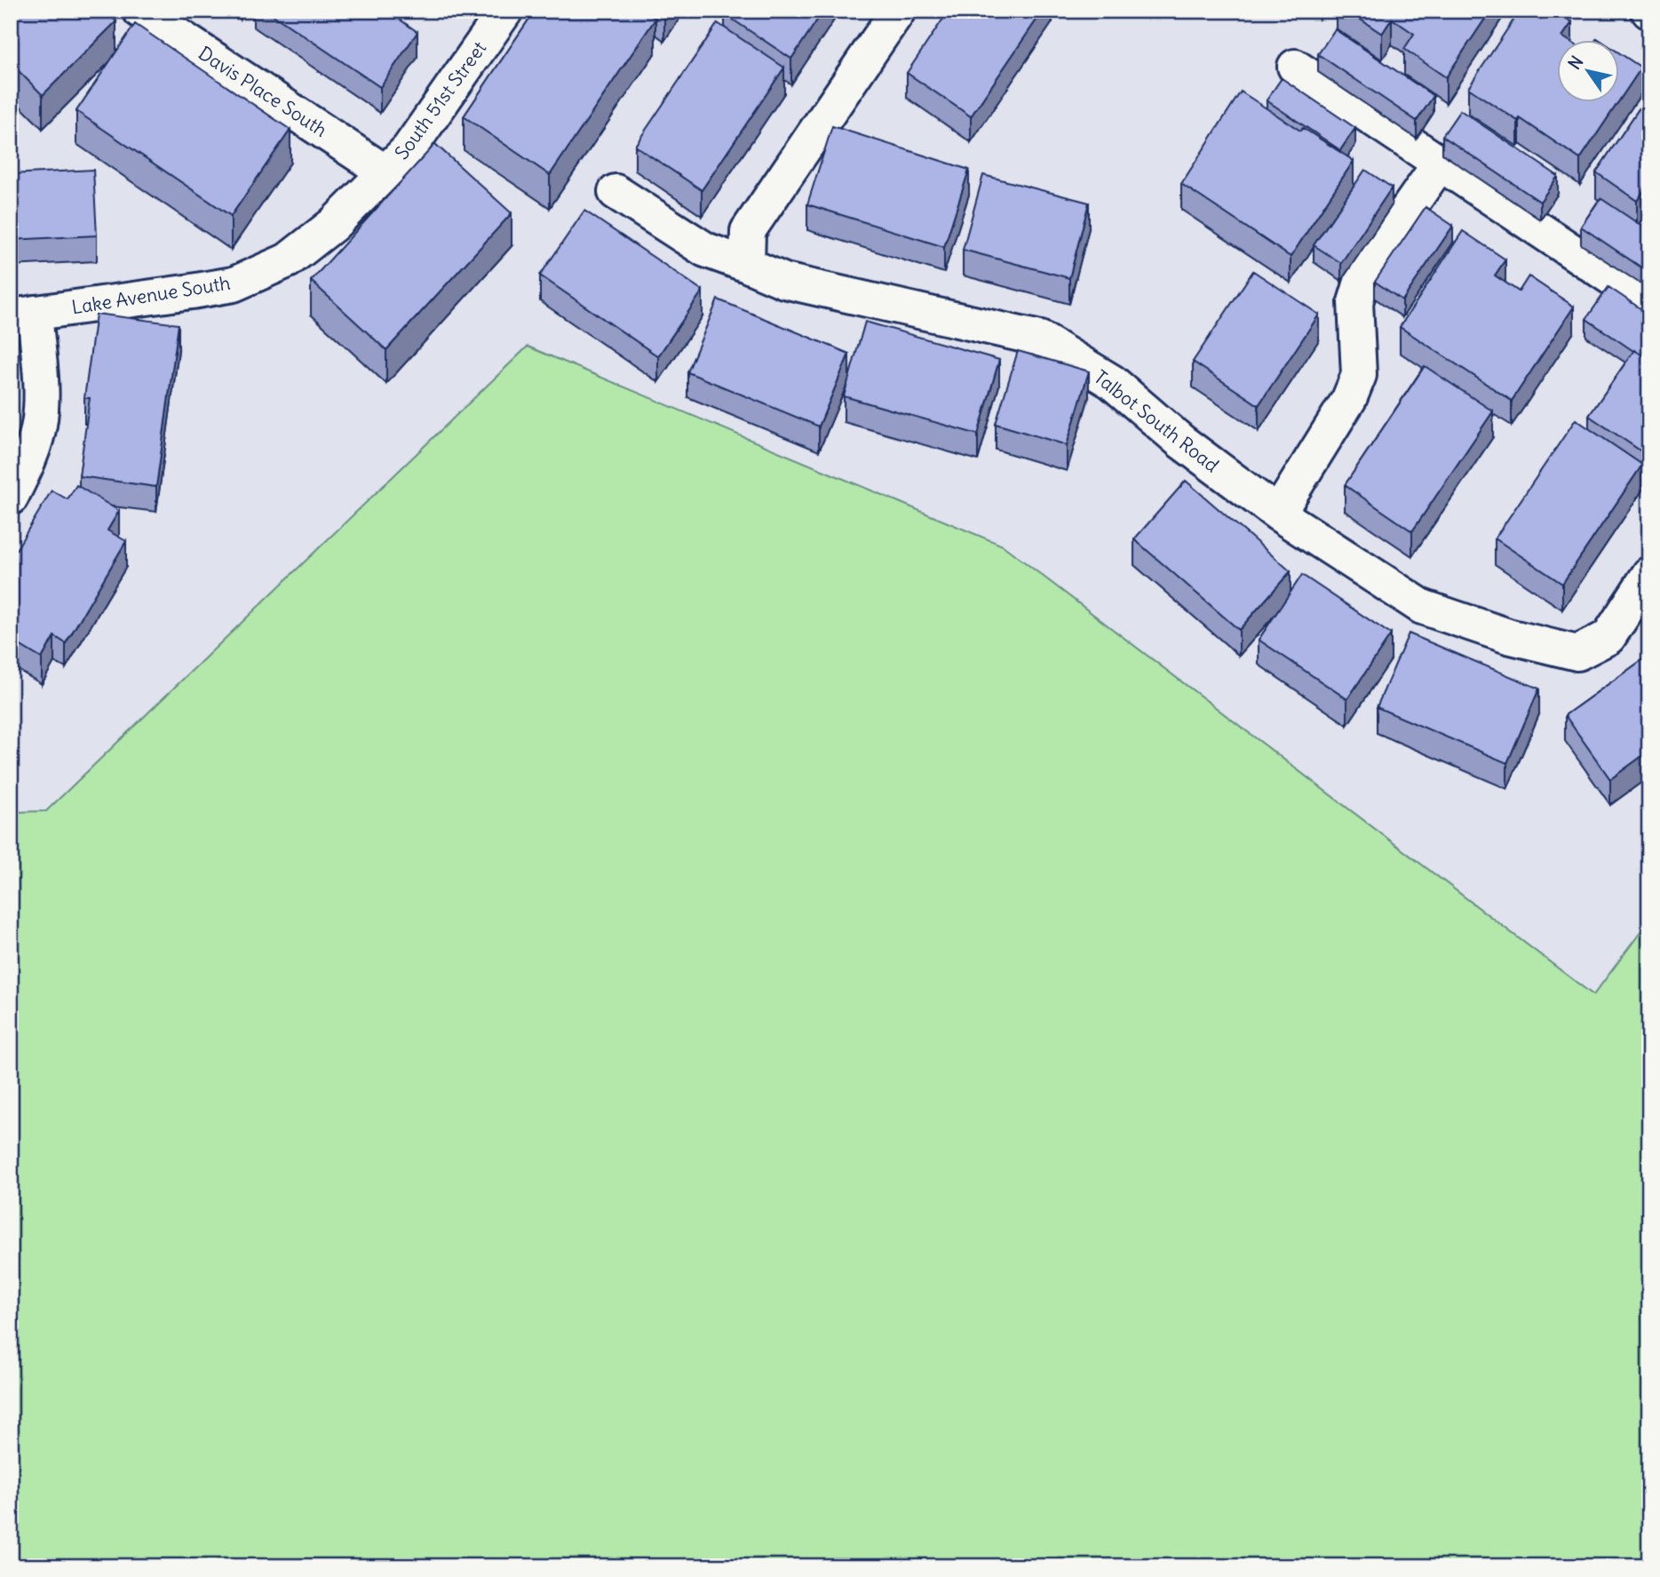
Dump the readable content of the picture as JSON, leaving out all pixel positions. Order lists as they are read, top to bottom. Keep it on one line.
{"streets":{"street":["Davis Place South","South 51st Street","Lake Avenue South","Talbot South Road"]},"crossings":[["Davis Place South","South 51st Street"],["South 51st Street","Lake Avenue South"]],"north":"top left"}
